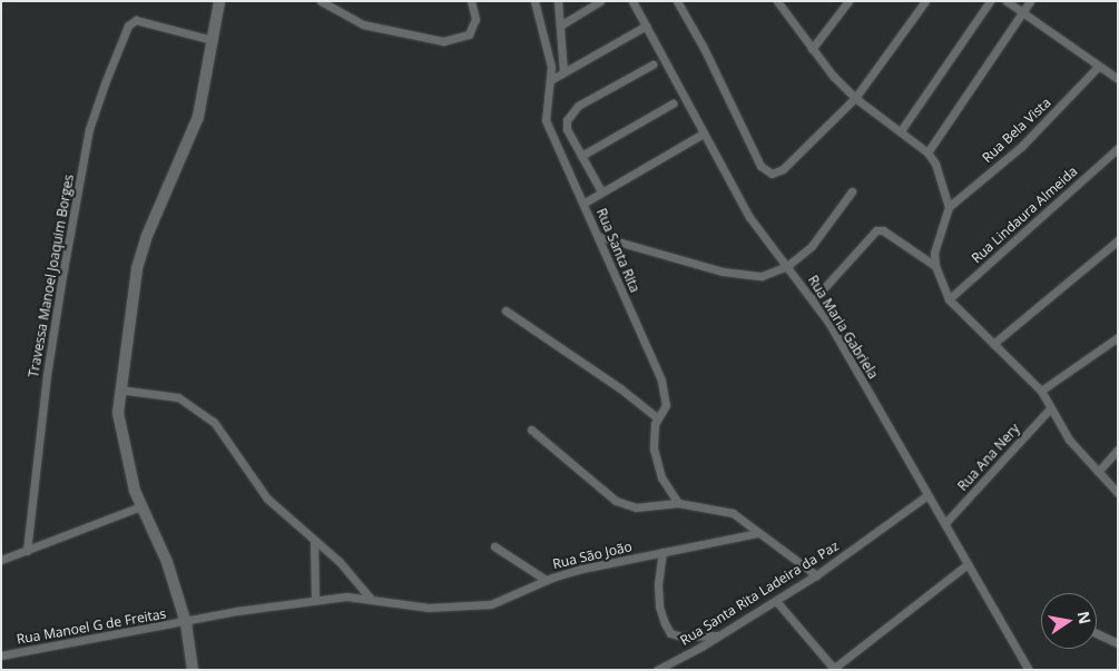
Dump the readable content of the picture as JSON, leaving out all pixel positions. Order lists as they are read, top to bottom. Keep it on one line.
{"streets":{"street":["Rua Bela Vista","Rua Lindaura Almeida","Rua Santa Rita","Travessa Manoel Joaquim Borges","Rua Maria Gabriela","Rua Ana Nery","Rua São João","Rua Santa Rita Ladeira da Paz","Rua Manoel G de Freitas"]},"crossings":[["Rua Maria Gabriela","Rua Ana Nery"],["Rua Maria Gabriela","Rua Santa Rita Ladeira da Paz"],["Rua São João","Rua Manoel G de Freitas"]],"north":"right"}
